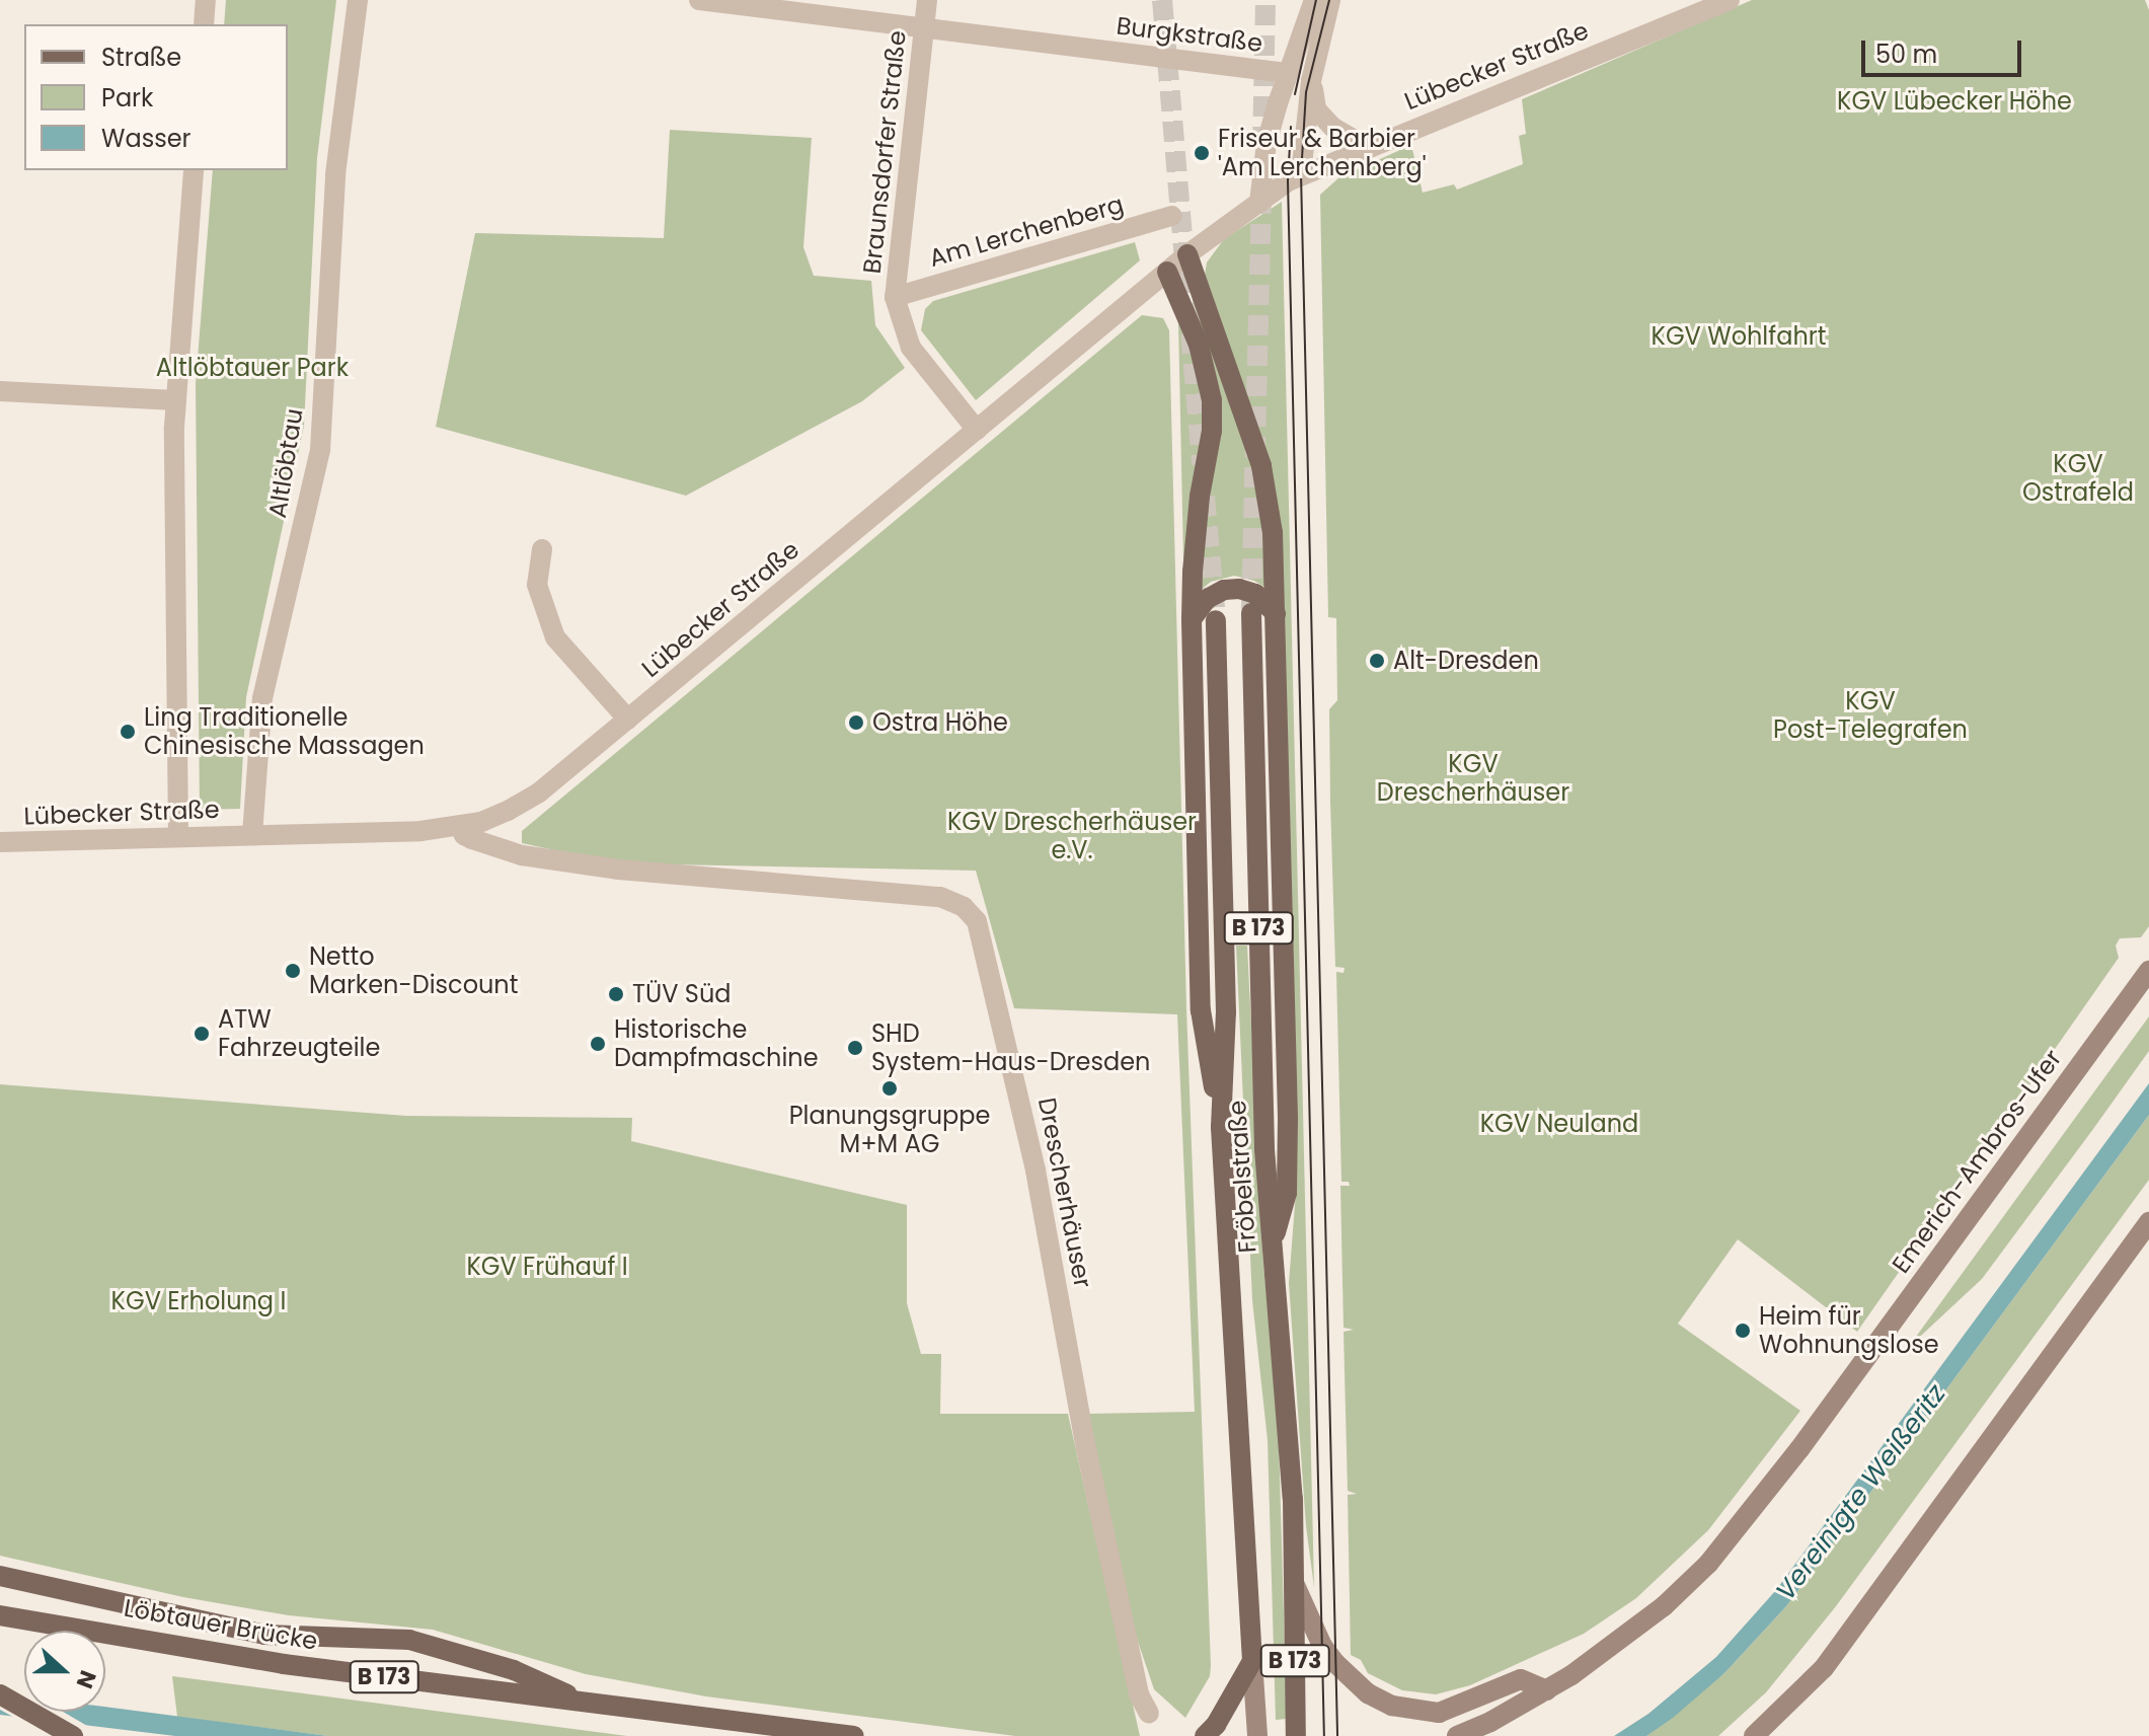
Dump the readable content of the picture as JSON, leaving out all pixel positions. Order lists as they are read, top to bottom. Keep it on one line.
{"streets":{"main road":["B 173","Emerich-Ambros-Ufer","Fröbelstraße","Löbtauer Brücke"],"street":["Burgkstraße","Lübecker Straße","Braunsdorfer Straße","Am Lerchenberg","Altlöbtau","Drescherhäuser"]},"crossings":[["Burgkstraße","Braunsdorfer Straße"],["Lübecker Straße","Braunsdorfer Straße"],["Lübecker Straße","Altlöbtau"],["Lübecker Straße","Drescherhäuser"],["Braunsdorfer Straße","Am Lerchenberg"],["B 173","Fröbelstraße"],["B 173","Löbtauer Brücke"]],"water":["Vereinigte Weißeritz"],"parks":["KGV Lübecker Höhe","KGV Wohlfahrt","Altlöbtauer Park","KGV Ostrafeld","KGV Post-Telegrafen","KGV Drescherhäuser","KGV Drescherhäuser e.V.","KGV Neuland","KGV Frühauf I","KGV Erholung I"],"places":["Friseur & Barbier 'Am Lerchenberg'","Alt-Dresden","Ostra Höhe","Ling Traditionelle Chinesische Massagen","Netto Marken-Discount","TÜV Süd","ATW Fahrzeugteile","Historische Dampfmaschine","SHD System-Haus-Dresden","Planungsgruppe M+M AG","Heim für Wohnungslose"],"legend":["Straße","Park","Wasser"],"scale_bar":"50 m","north":"right"}
